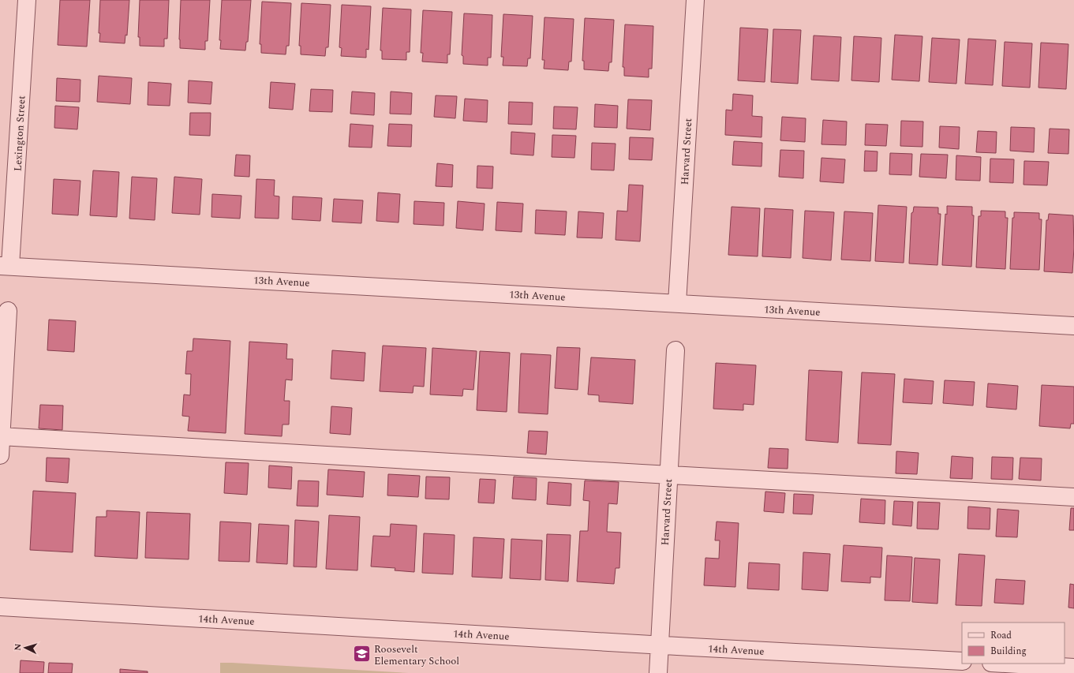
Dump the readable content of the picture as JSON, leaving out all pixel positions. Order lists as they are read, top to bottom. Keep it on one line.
{"streets":{"street":["Lexington Street","Harvard Street","13th Avenue","14th Avenue"]},"crossings":[["Lexington Street","13th Avenue"],["Harvard Street","13th Avenue"],["Harvard Street","14th Avenue"]],"places":{"school or university":["Roosevelt Elementary School"]},"legend":["Road","Building"],"north":"left"}
